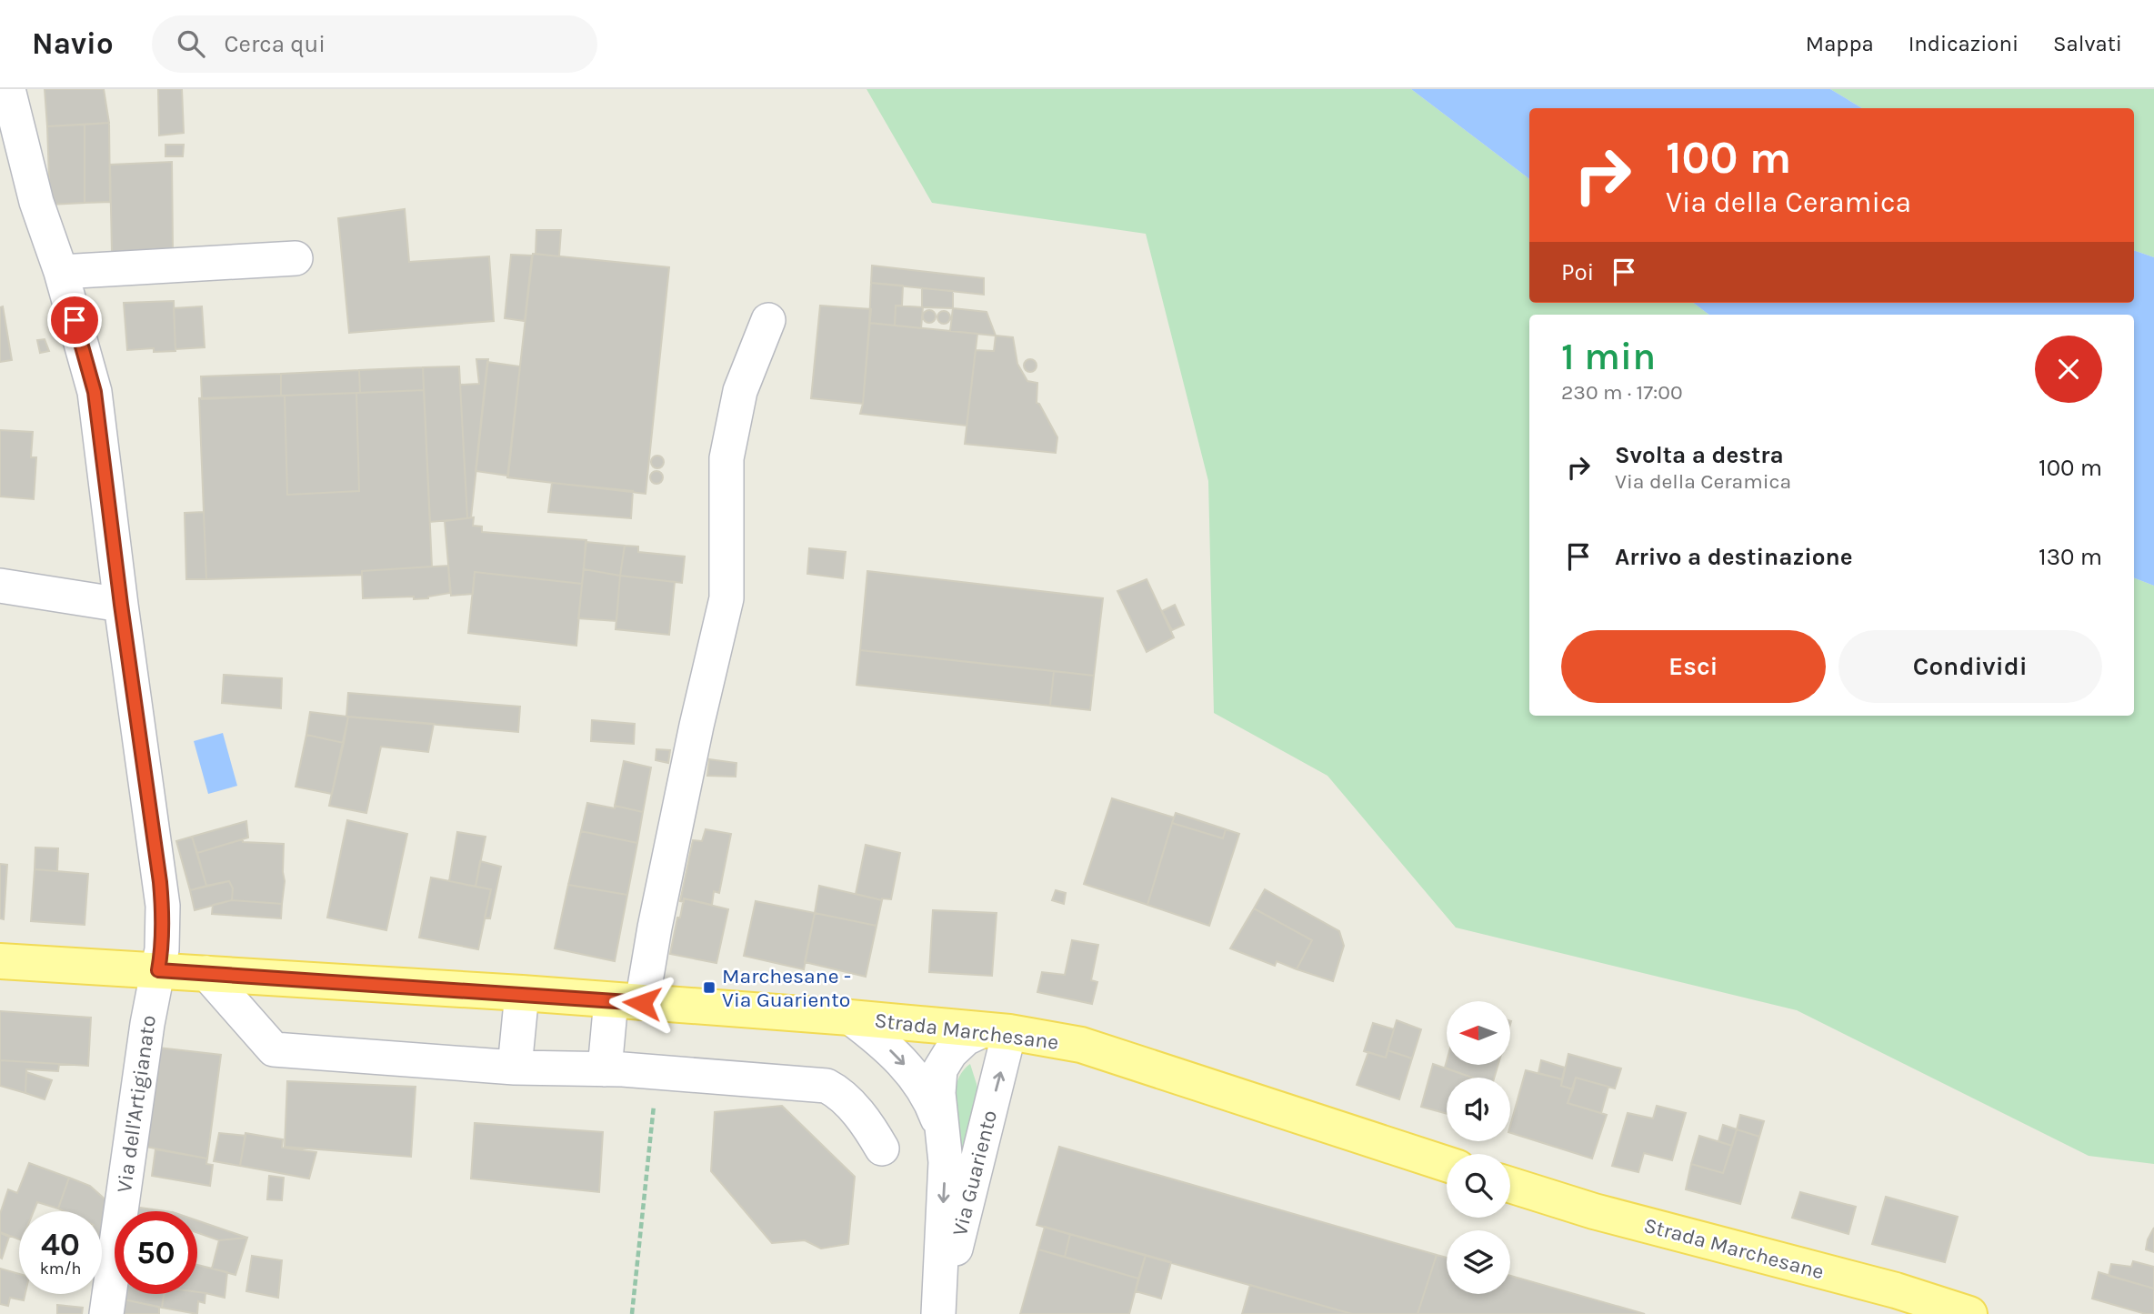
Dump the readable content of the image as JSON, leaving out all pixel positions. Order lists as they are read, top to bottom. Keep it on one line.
{"streets":{"main road":["Strada Marchesane"],"street":["Via dell'Artigianato","Via Guariento"]},"crossings":[["Strada Marchesane","Via dell'Artigianato"],["Strada Marchesane","Via Guariento"]],"places":{"transit":["Marchesane - Via Guariento"]},"north":"left","page":{"header":"Navio","search":"Cerca qui","nav":["Mappa","Indicazioni","Salvati"],"turn":["100 m","Via della Ceramica"],"then":"Poi","heading":["1 min","230 m · 17:00"],"list":[{"name":"Svolta a destra","note":"Via della Ceramica","value":"100 m"},{"name":"Arrivo a destinazione","value":"130 m"}],"buttons":["Esci","Condividi"],"speed":"40 km/h","limit":"50"}}
